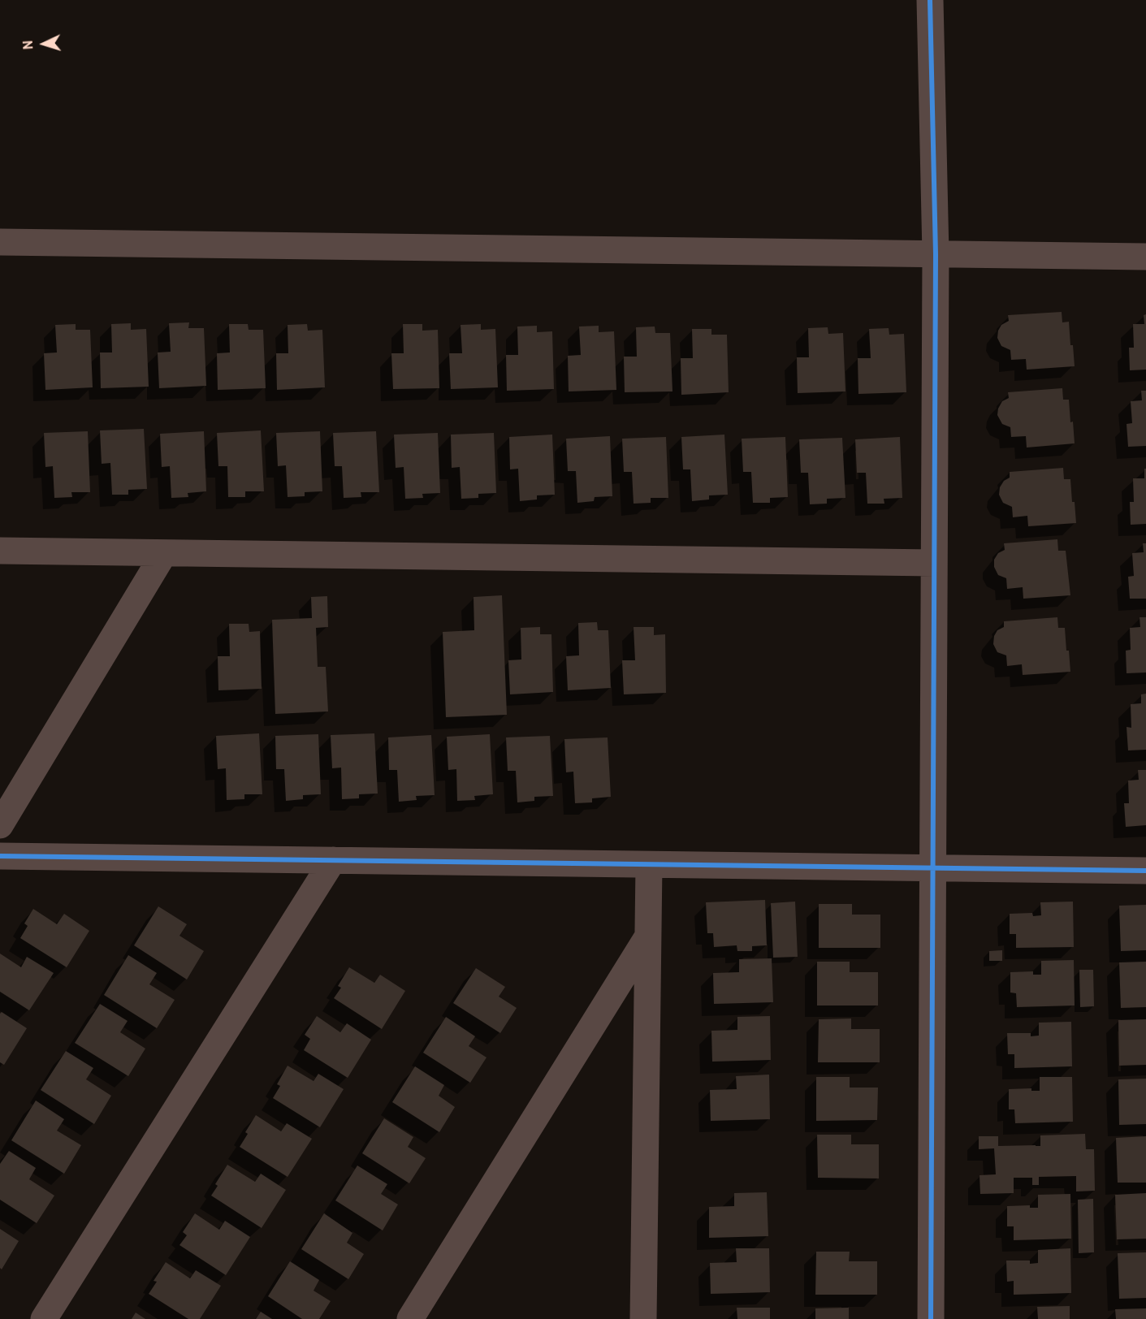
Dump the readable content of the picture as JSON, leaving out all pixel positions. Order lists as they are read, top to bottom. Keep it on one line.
{"north":"left"}
